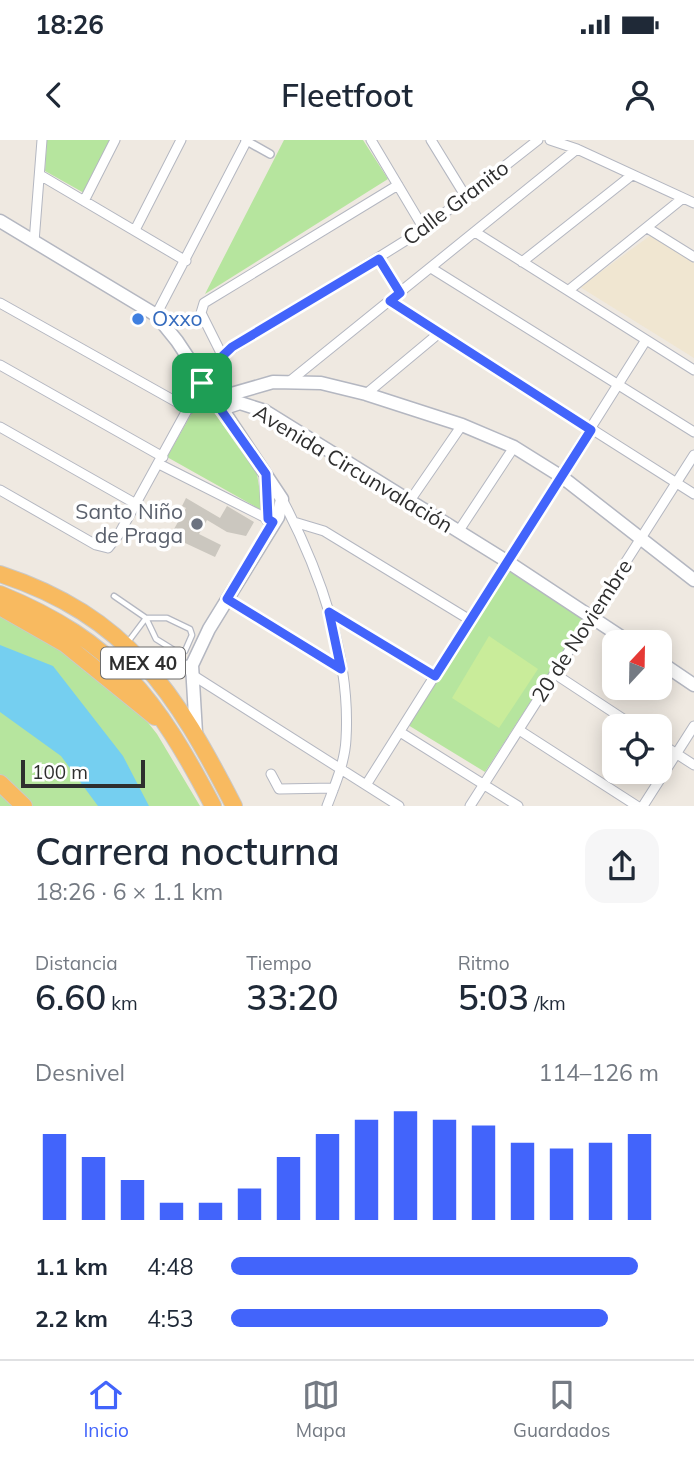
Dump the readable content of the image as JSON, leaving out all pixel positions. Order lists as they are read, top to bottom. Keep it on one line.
{"streets":{"highway":["MEX 40"],"street":["Calle Granito","Avenida Circunvalación","20 de Noviembre"]},"crossings":[["Avenida Circunvalación","20 de Noviembre"]],"places":["Oxxo","Santo Niño de Praga"],"scale_bar":"100 m","north":"top","page":{"status":"18:26","header":"Fleetfoot","scale":"100 m","heading":["Carrera nocturna","18:26 · 6 × 1.1 km"],"stats":[["Distancia","6.60 km"],["Tiempo","33:20"],["Ritmo","5:03 /km"]],"chart":["Desnivel","114–126 m"],"list":[{"name":"1.1 km","note":"4:48"},{"name":"2.2 km","note":"4:53"}],"tabs":["Inicio","Mapa","Guardados"]}}
